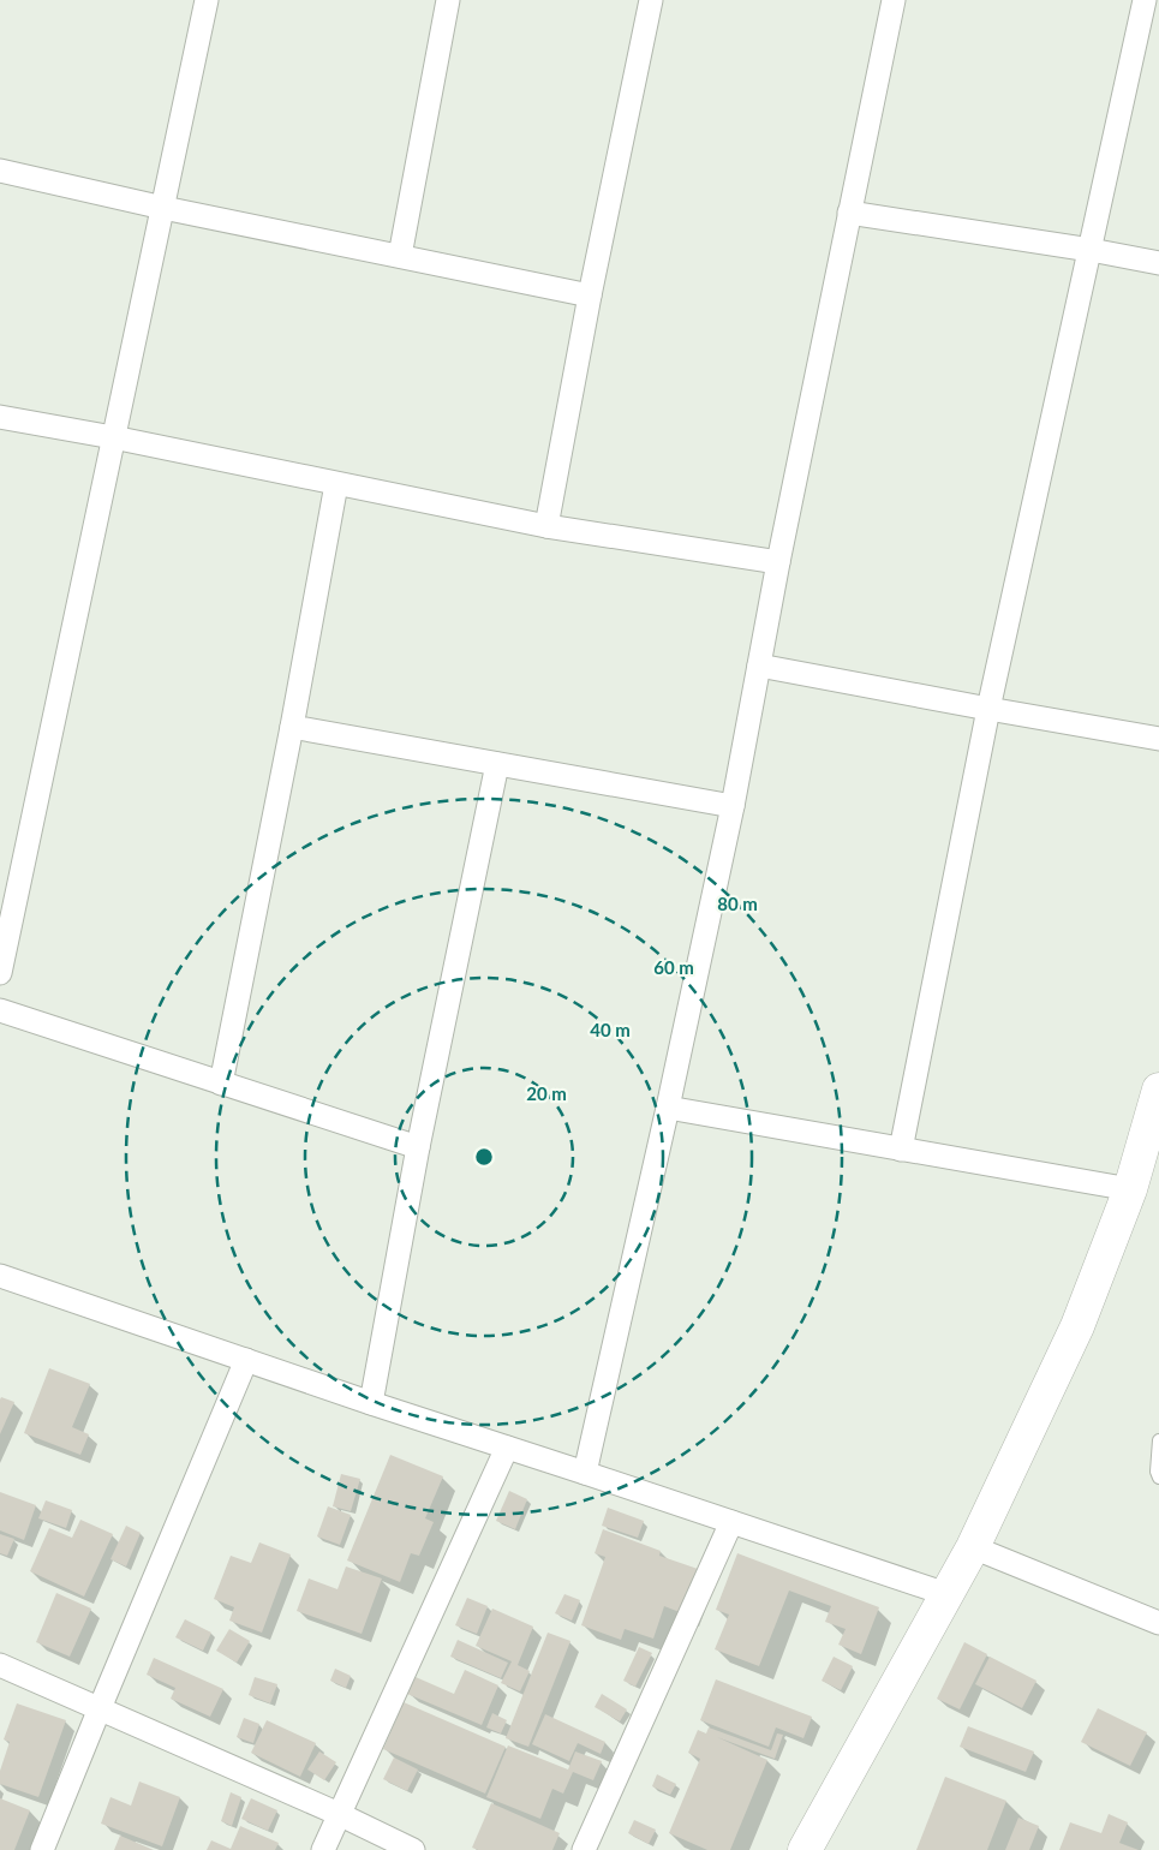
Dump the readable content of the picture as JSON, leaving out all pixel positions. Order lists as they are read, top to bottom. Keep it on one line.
{"rings":["80 m","60 m","40 m","20 m"]}
